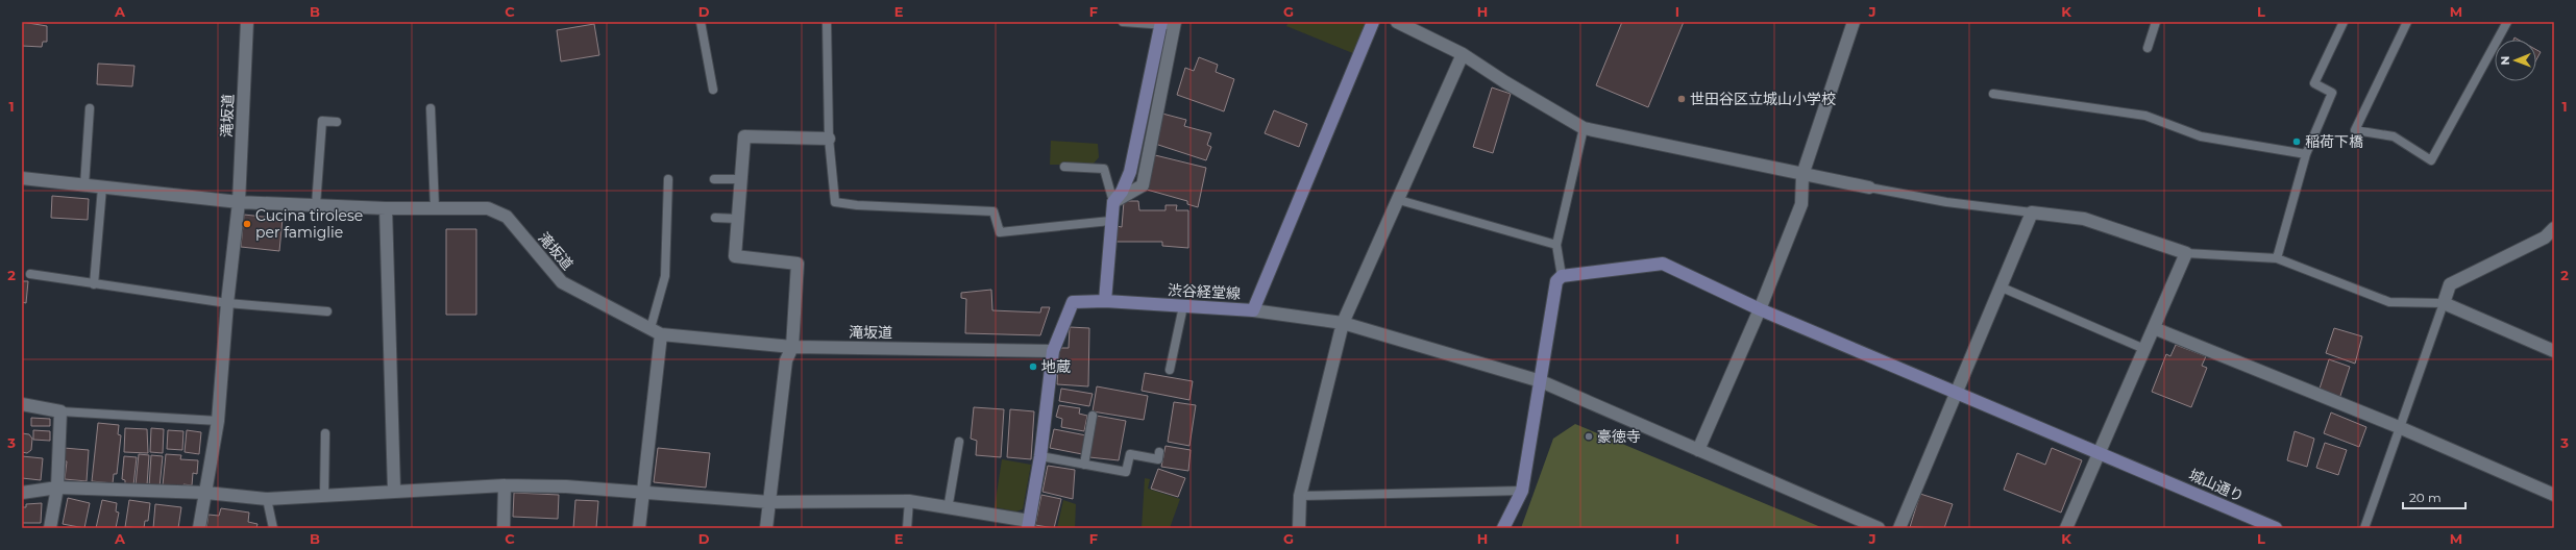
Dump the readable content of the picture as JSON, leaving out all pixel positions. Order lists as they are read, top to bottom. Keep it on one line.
{"streets":{"street":["滝坂道","渋谷経堂線","城山通り"]},"crossings":[["滝坂道","渋谷経堂線"]],"places":["世田谷区立城山小学校","稲荷下橋","Cucina tirolese per famiglie","地蔵","豪徳寺"],"scale_bar":"20 m","north":"left","grid":{"columns":["A","B","C","D","E","F","G","H","I","J","K","L","M"],"rows":["1","2","3"]}}
